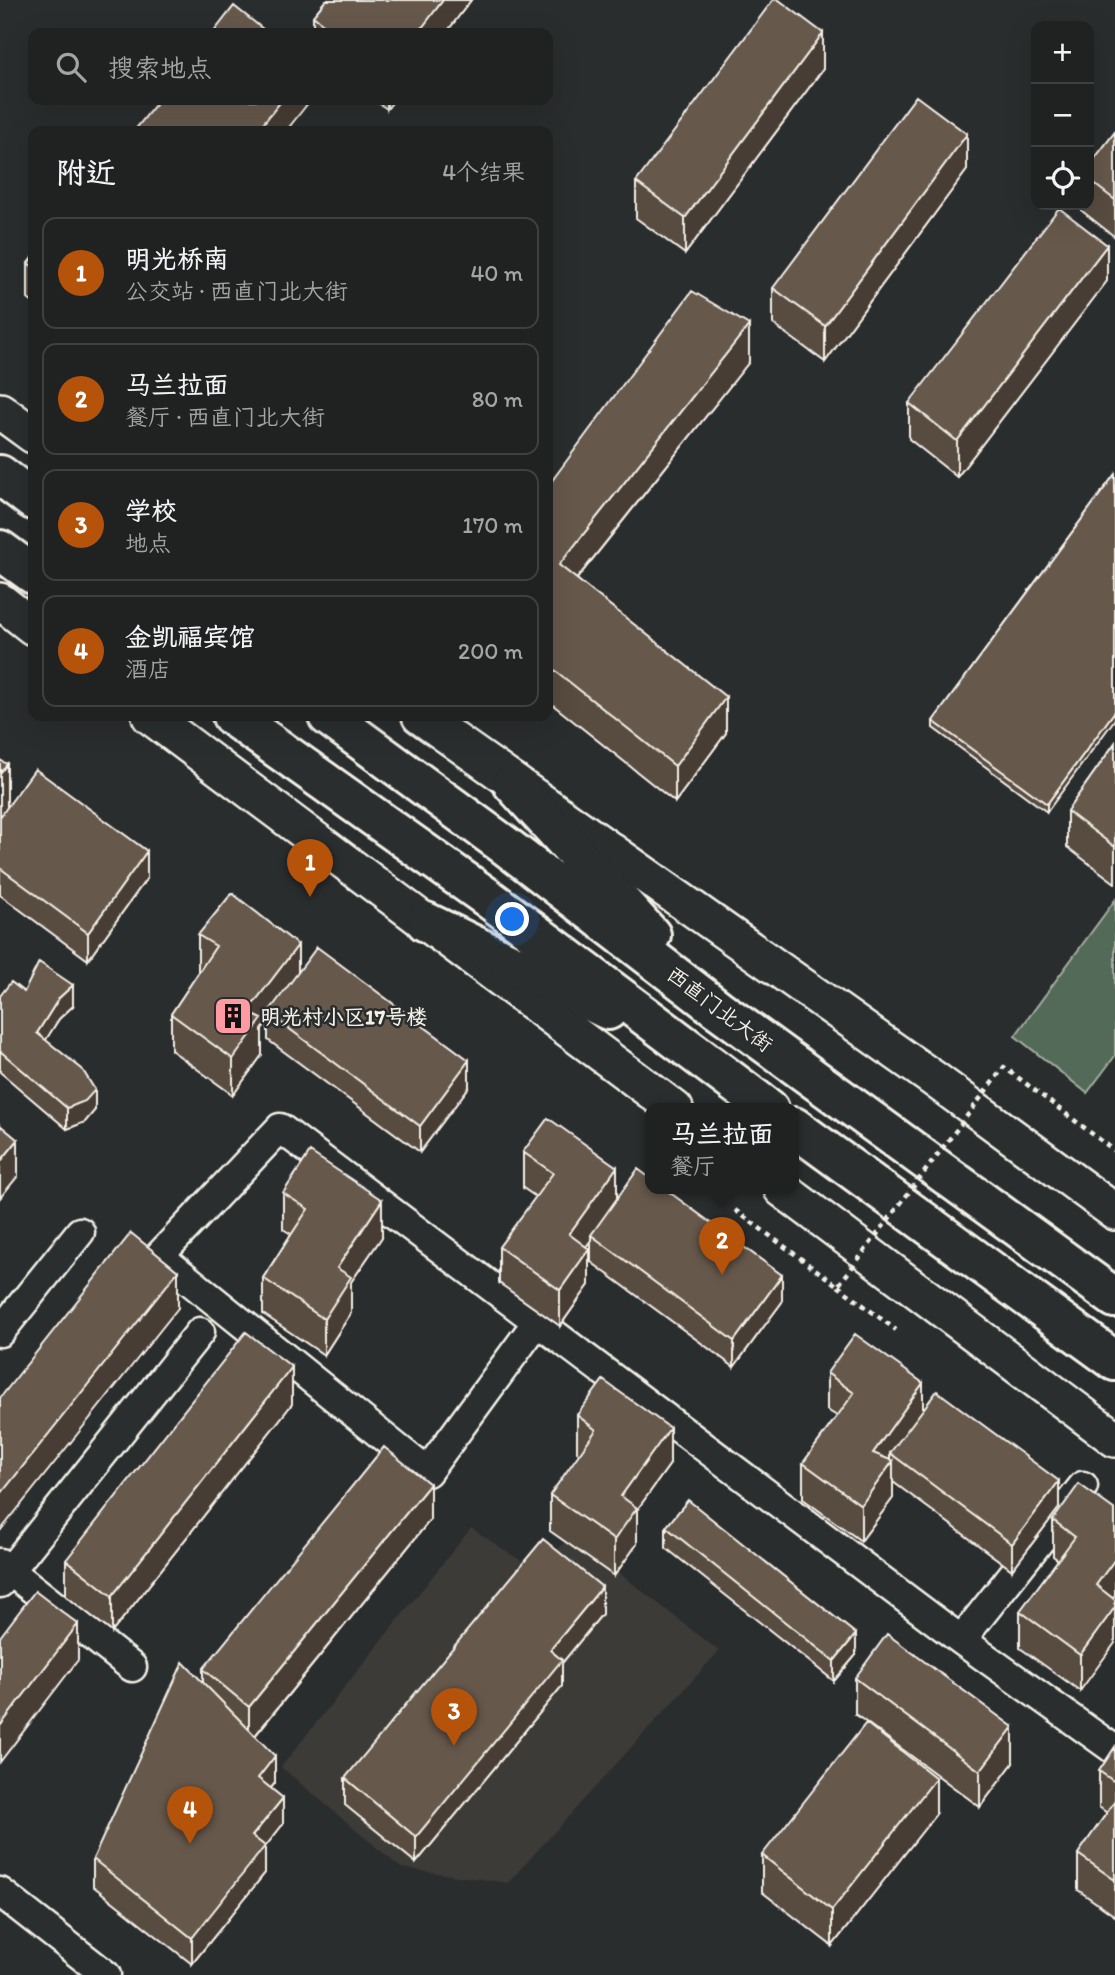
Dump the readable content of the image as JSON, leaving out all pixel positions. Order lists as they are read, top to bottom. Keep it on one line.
{"streets":{"highway":["西直门北大街"]},"places":{"building":["明光村小区17号楼"]},"page":{"map_buttons":["+","−"],"search":"搜索地点","heading":["附近","4个结果"],"list":[{"mark":"1","name":"明光桥南","note":"公交站 · 西直门北大街","value":"40 m"},{"mark":"2","name":"马兰拉面","note":"餐厅 · 西直门北大街","value":"80 m"},{"mark":"3","name":"学校","note":"地点","value":"170 m"},{"mark":"4","name":"金凯福宾馆","note":"酒店","value":"200 m"}],"pins":["1","2","3","4"],"popup":["马兰拉面","餐厅"]}}
